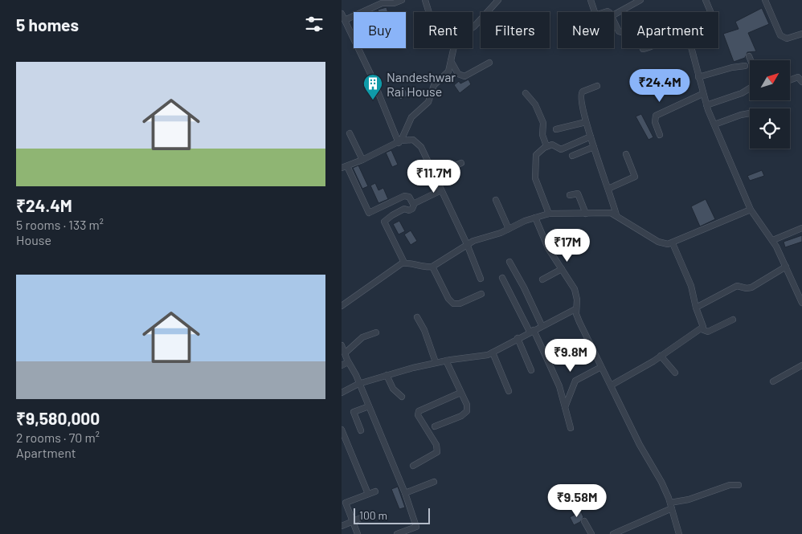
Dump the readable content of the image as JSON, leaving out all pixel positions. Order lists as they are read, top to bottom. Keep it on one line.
{"places":{"building":["Nandeshwar Rai House"]},"scale_bar":"100 m","north":"top right","page":{"heading":"5 homes","chip":["Buy","Rent","Filters","New","Apartment"],"list":[{"name":"₹24.4M","note":"5 rooms · 133 m² · House"},{"name":"₹9,580,000","note":"2 rooms · 70 m² · Apartment"}],"price":["₹24.4M","₹11.7M","₹17M","₹9.8M","₹9.58M"],"scale":"100 m"}}
